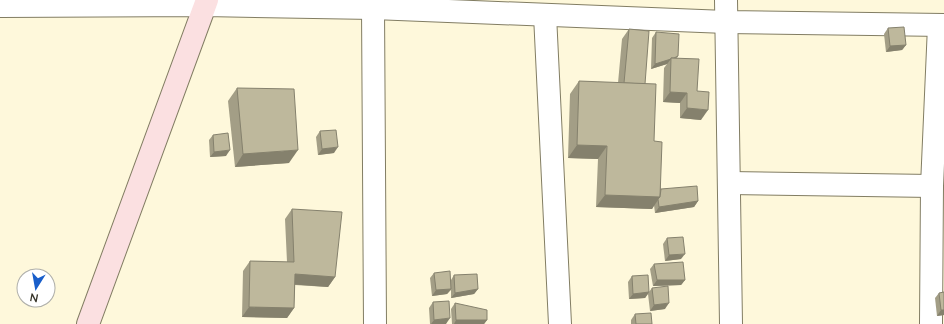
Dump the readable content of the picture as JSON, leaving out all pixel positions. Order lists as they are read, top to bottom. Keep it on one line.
{"north":"bottom"}
